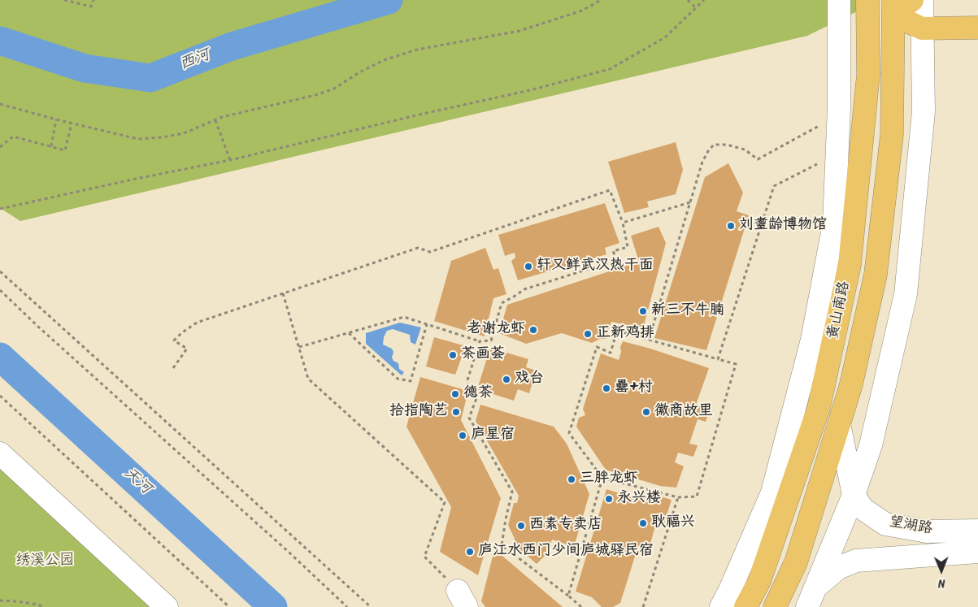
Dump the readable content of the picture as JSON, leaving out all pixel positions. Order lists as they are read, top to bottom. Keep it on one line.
{"streets":{"main road":["黄山南路"],"street":["望湖路"]},"crossings":[["黄山南路","望湖路"]],"water":["西河","天河"],"parks":["绣溪公园"],"places":["刘耋龄博物馆","轩又鲜武汉热干面","新三不牛腩","老谢龙虾","正新鸡排","茶画荟","戏台","罍+村","德茶","拾指陶艺","徽商故里","庐星宿","三胖龙虾","永兴楼","耿福兴","西素专卖店","庐江水西门少间庐城驿民宿"],"north":"bottom"}
